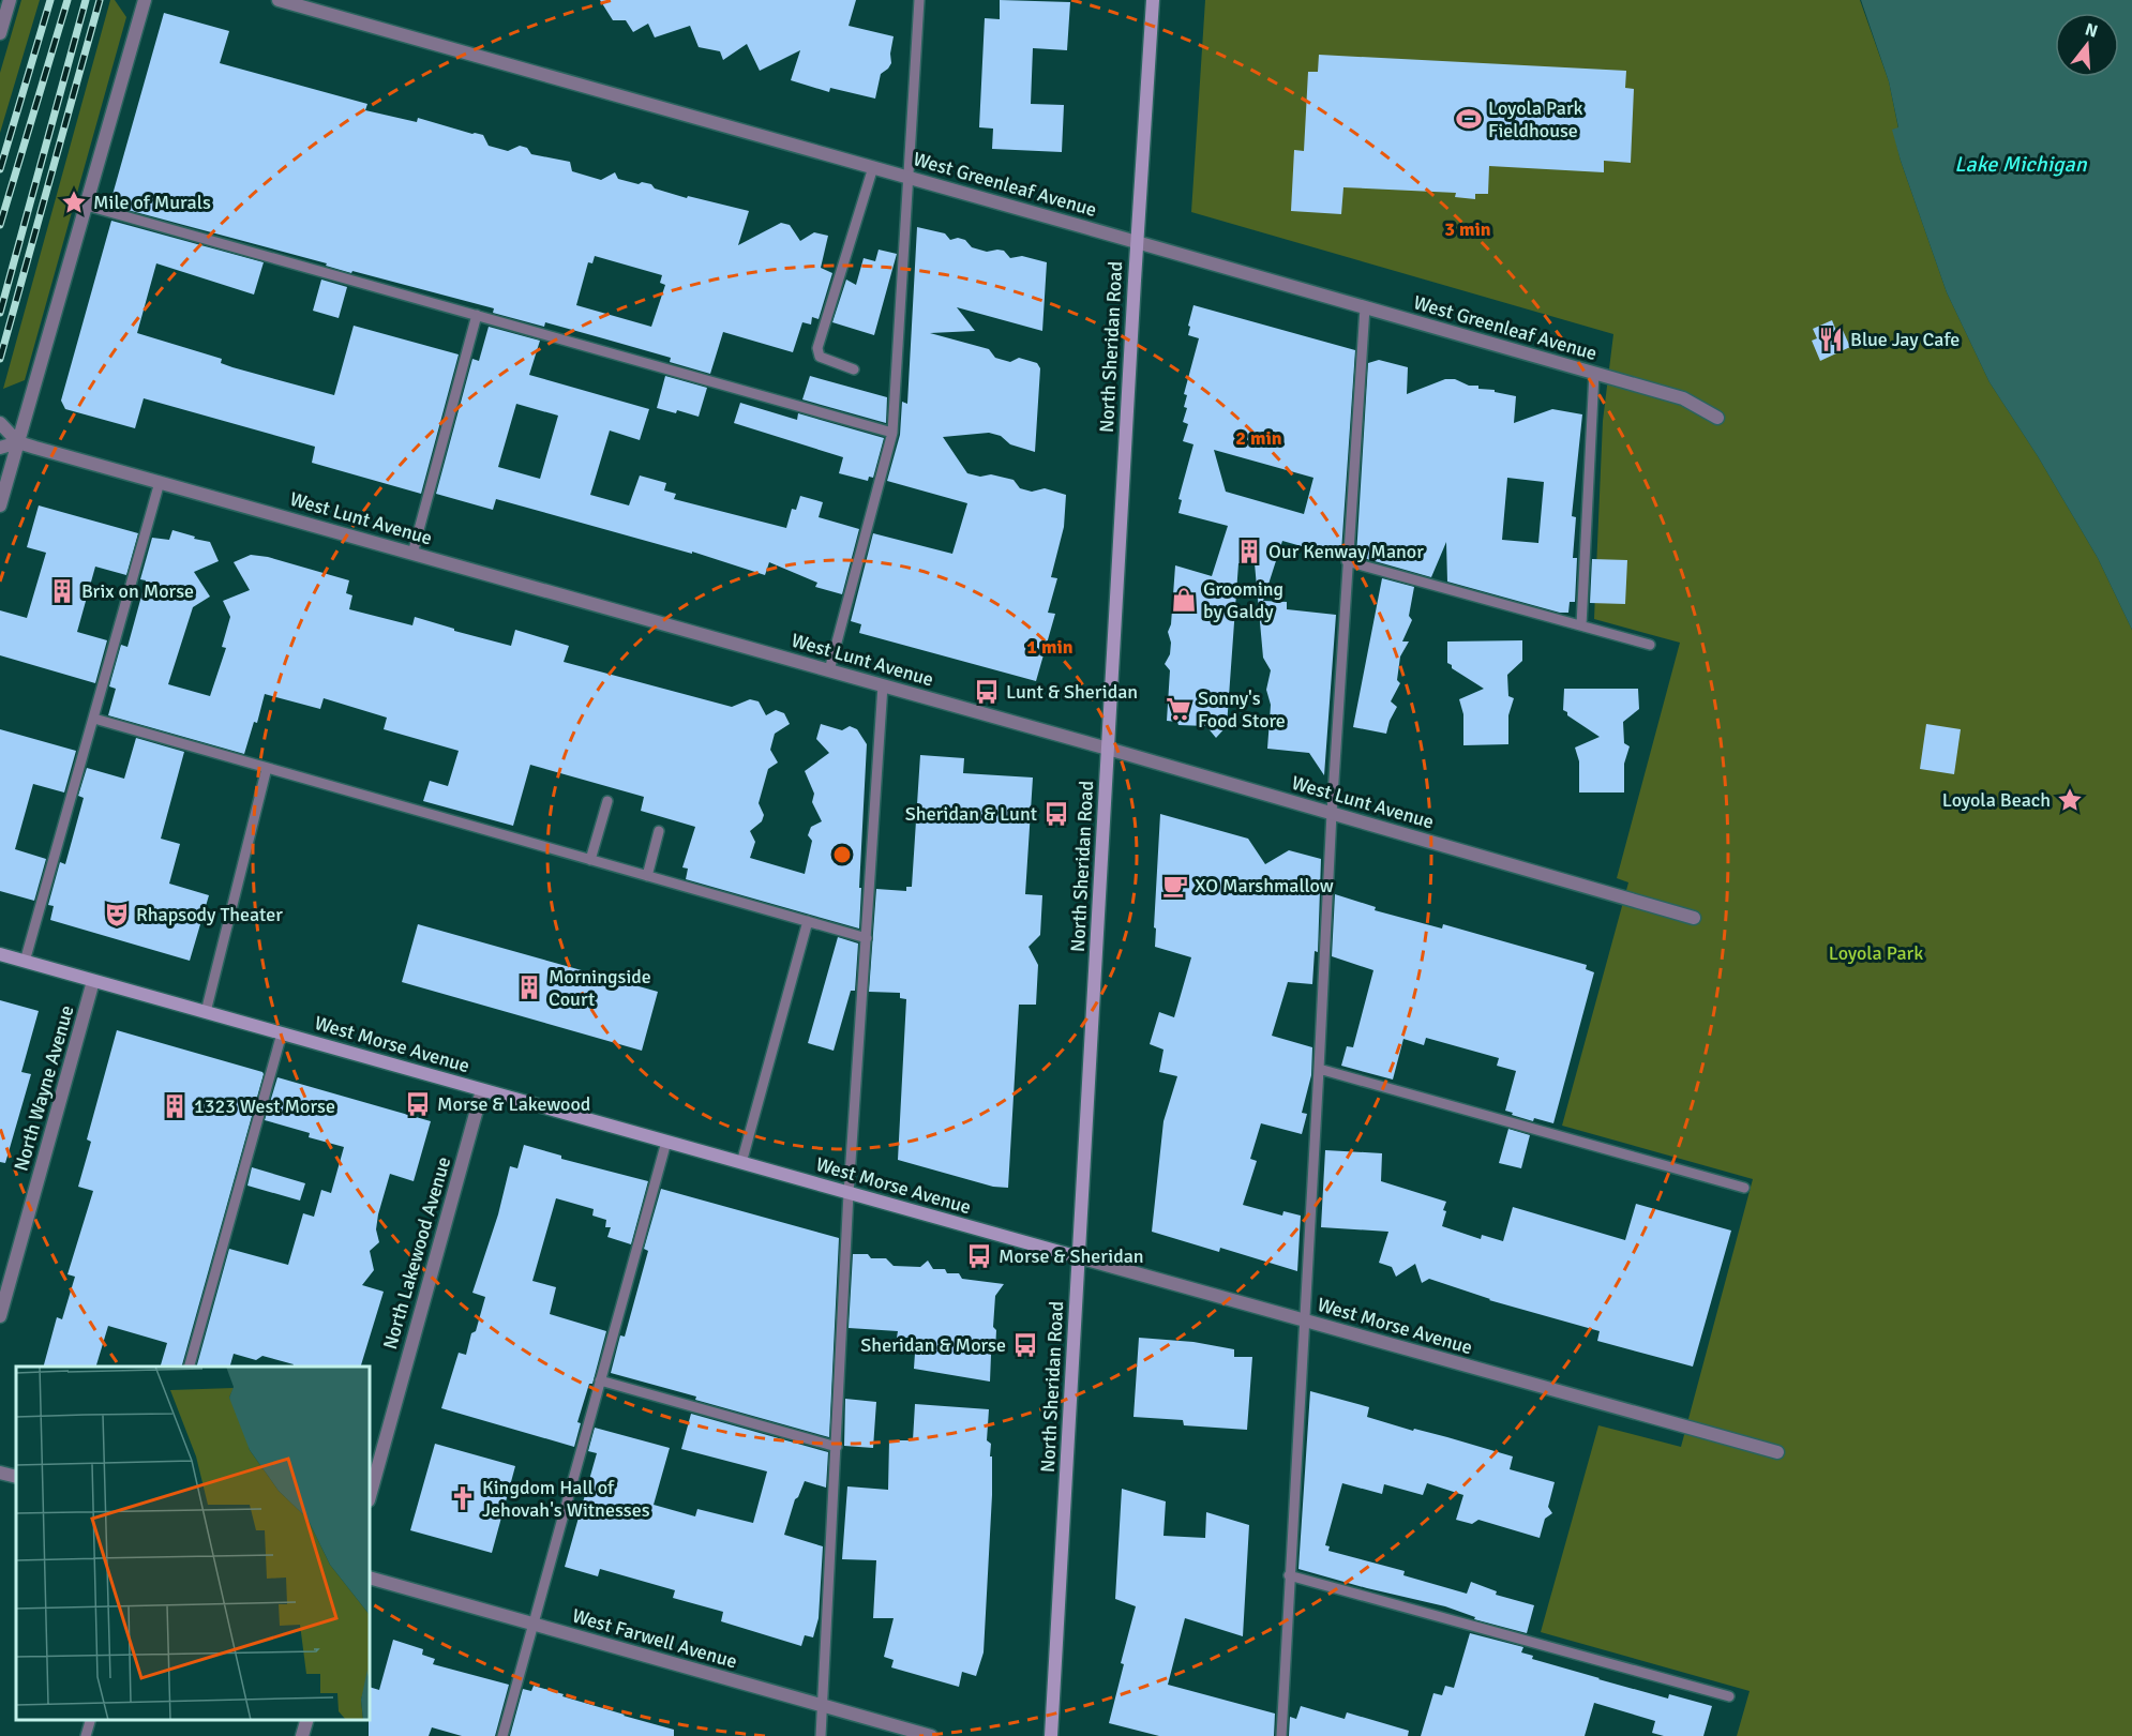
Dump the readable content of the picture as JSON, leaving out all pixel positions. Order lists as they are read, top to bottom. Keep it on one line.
{"streets":{"main road":["North Sheridan Road","West Morse Avenue"],"street":["West Greenleaf Avenue","West Lunt Avenue","North Wayne Avenue","North Lakewood Avenue","West Farwell Avenue"]},"crossings":[["West Greenleaf Avenue","North Sheridan Road"],["North Sheridan Road","West Lunt Avenue"],["North Sheridan Road","West Morse Avenue"],["West Morse Avenue","North Wayne Avenue"],["West Morse Avenue","North Lakewood Avenue"]],"water":["Lake Michigan"],"parks":["Loyola Park"],"places":{"sports":["Loyola Park Fieldhouse"],"place":["Mile of Murals","Loyola Beach"],"restaurant":["Blue Jay Cafe"],"building":["Our Kenway Manor","Brix on Morse","Morningside Court","1323 West Morse"],"shop":["Grooming by Galdy"],"bus stop":["Lunt & Sheridan","Sheridan & Lunt","Morse & Lakewood","Morse & Sheridan","Sheridan & Morse"],"supermarket":["Sonny's Food Store"],"cafe":["XO Marshmallow"],"theatre":["Rhapsody Theater"],"church":["Kingdom Hall of Jehovah's Witnesses"]},"north":"top","rings":["3 min","2 min","1 min"]}
